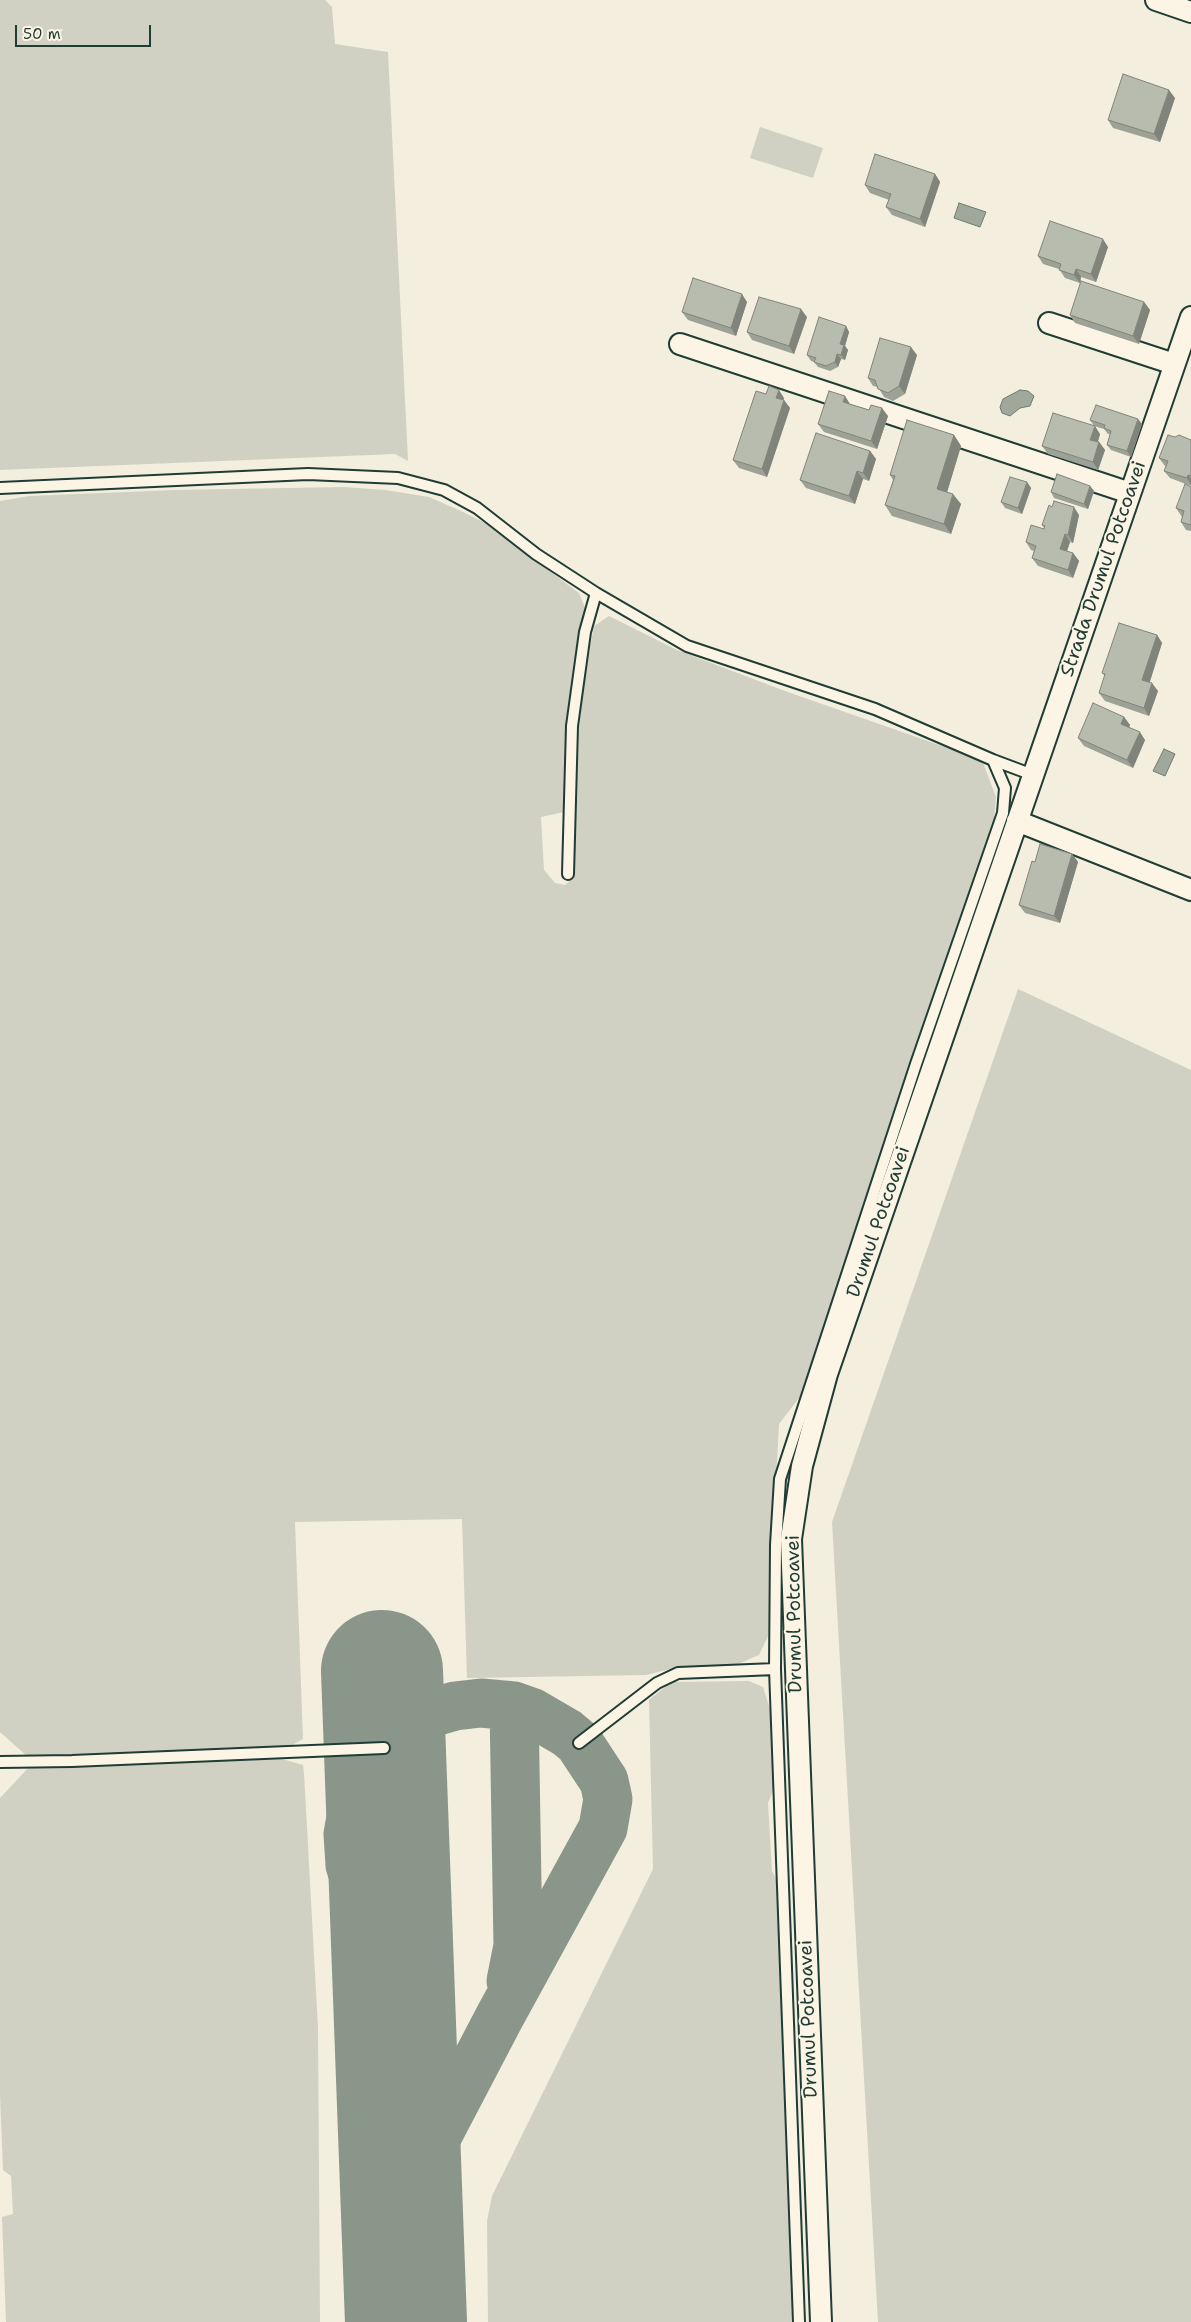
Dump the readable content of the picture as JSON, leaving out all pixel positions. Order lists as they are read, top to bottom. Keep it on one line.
{"streets":{"street":["Strada Drumul Potcoavei","Drumul Potcoavei"]},"crossings":[["Strada Drumul Potcoavei","Drumul Potcoavei"]],"scale_bar":"50 m"}
